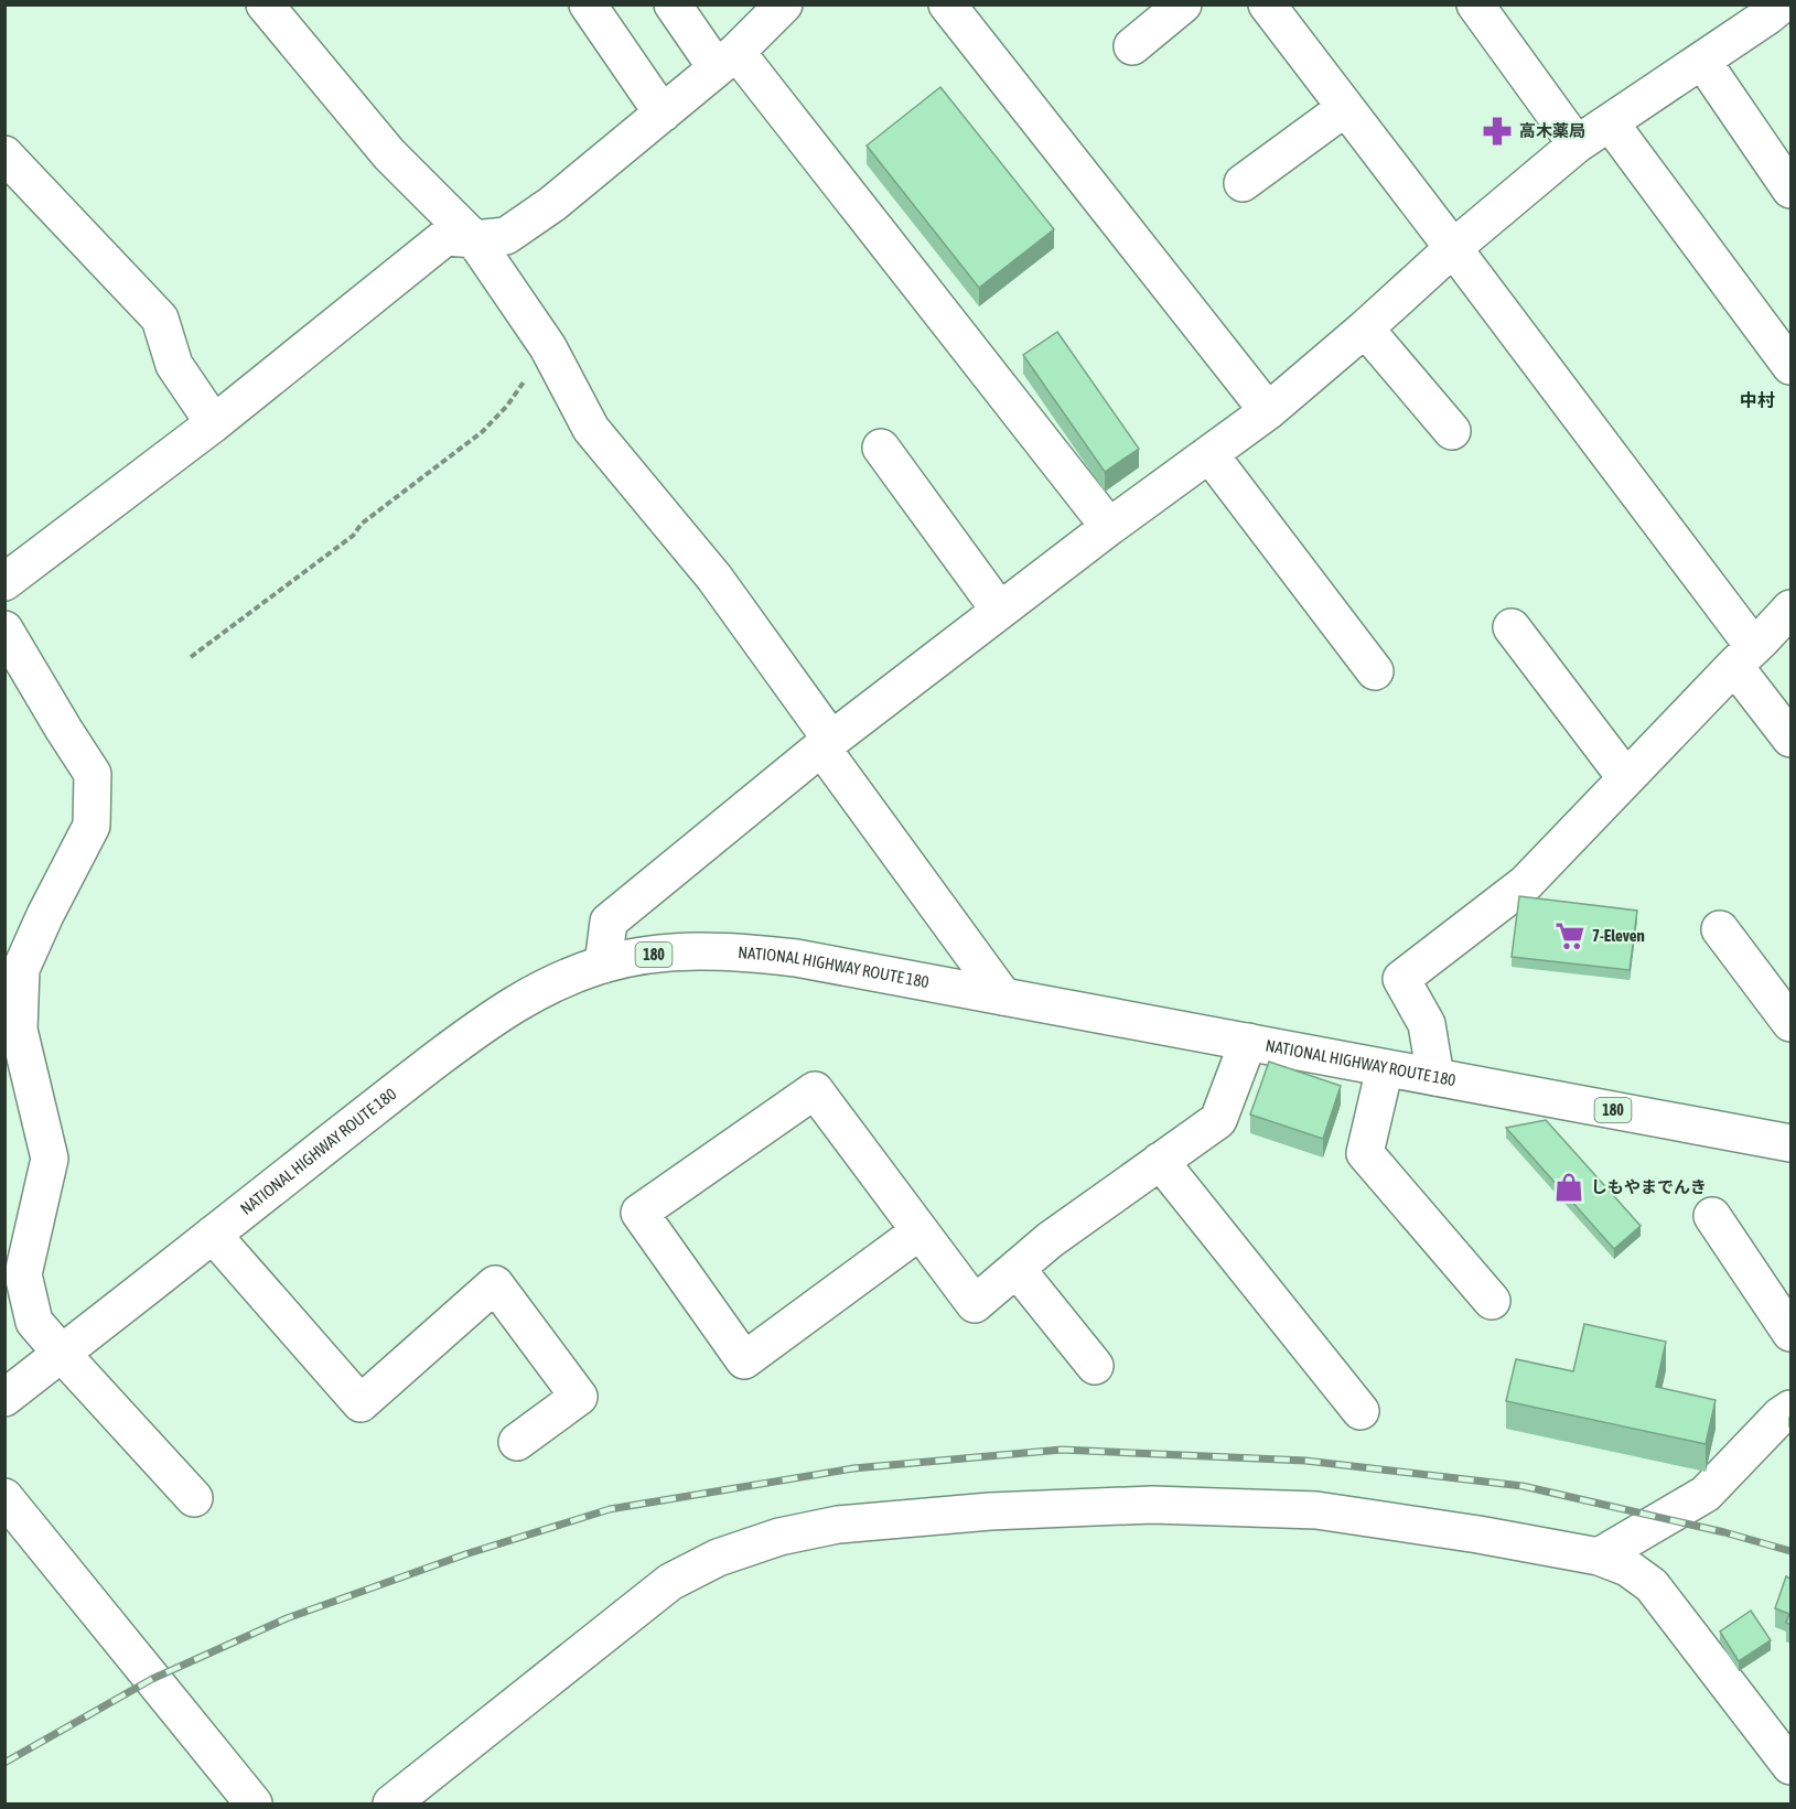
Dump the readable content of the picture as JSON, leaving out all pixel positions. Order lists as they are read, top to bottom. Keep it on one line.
{"streets":{"main road":["180","NATIONAL HIGHWAY ROUTE 180"]},"districts":["中村"],"places":{"pharmacy":["高木薬局"],"supermarket":["7-Eleven"],"shop":["しもやまでんき"]}}
